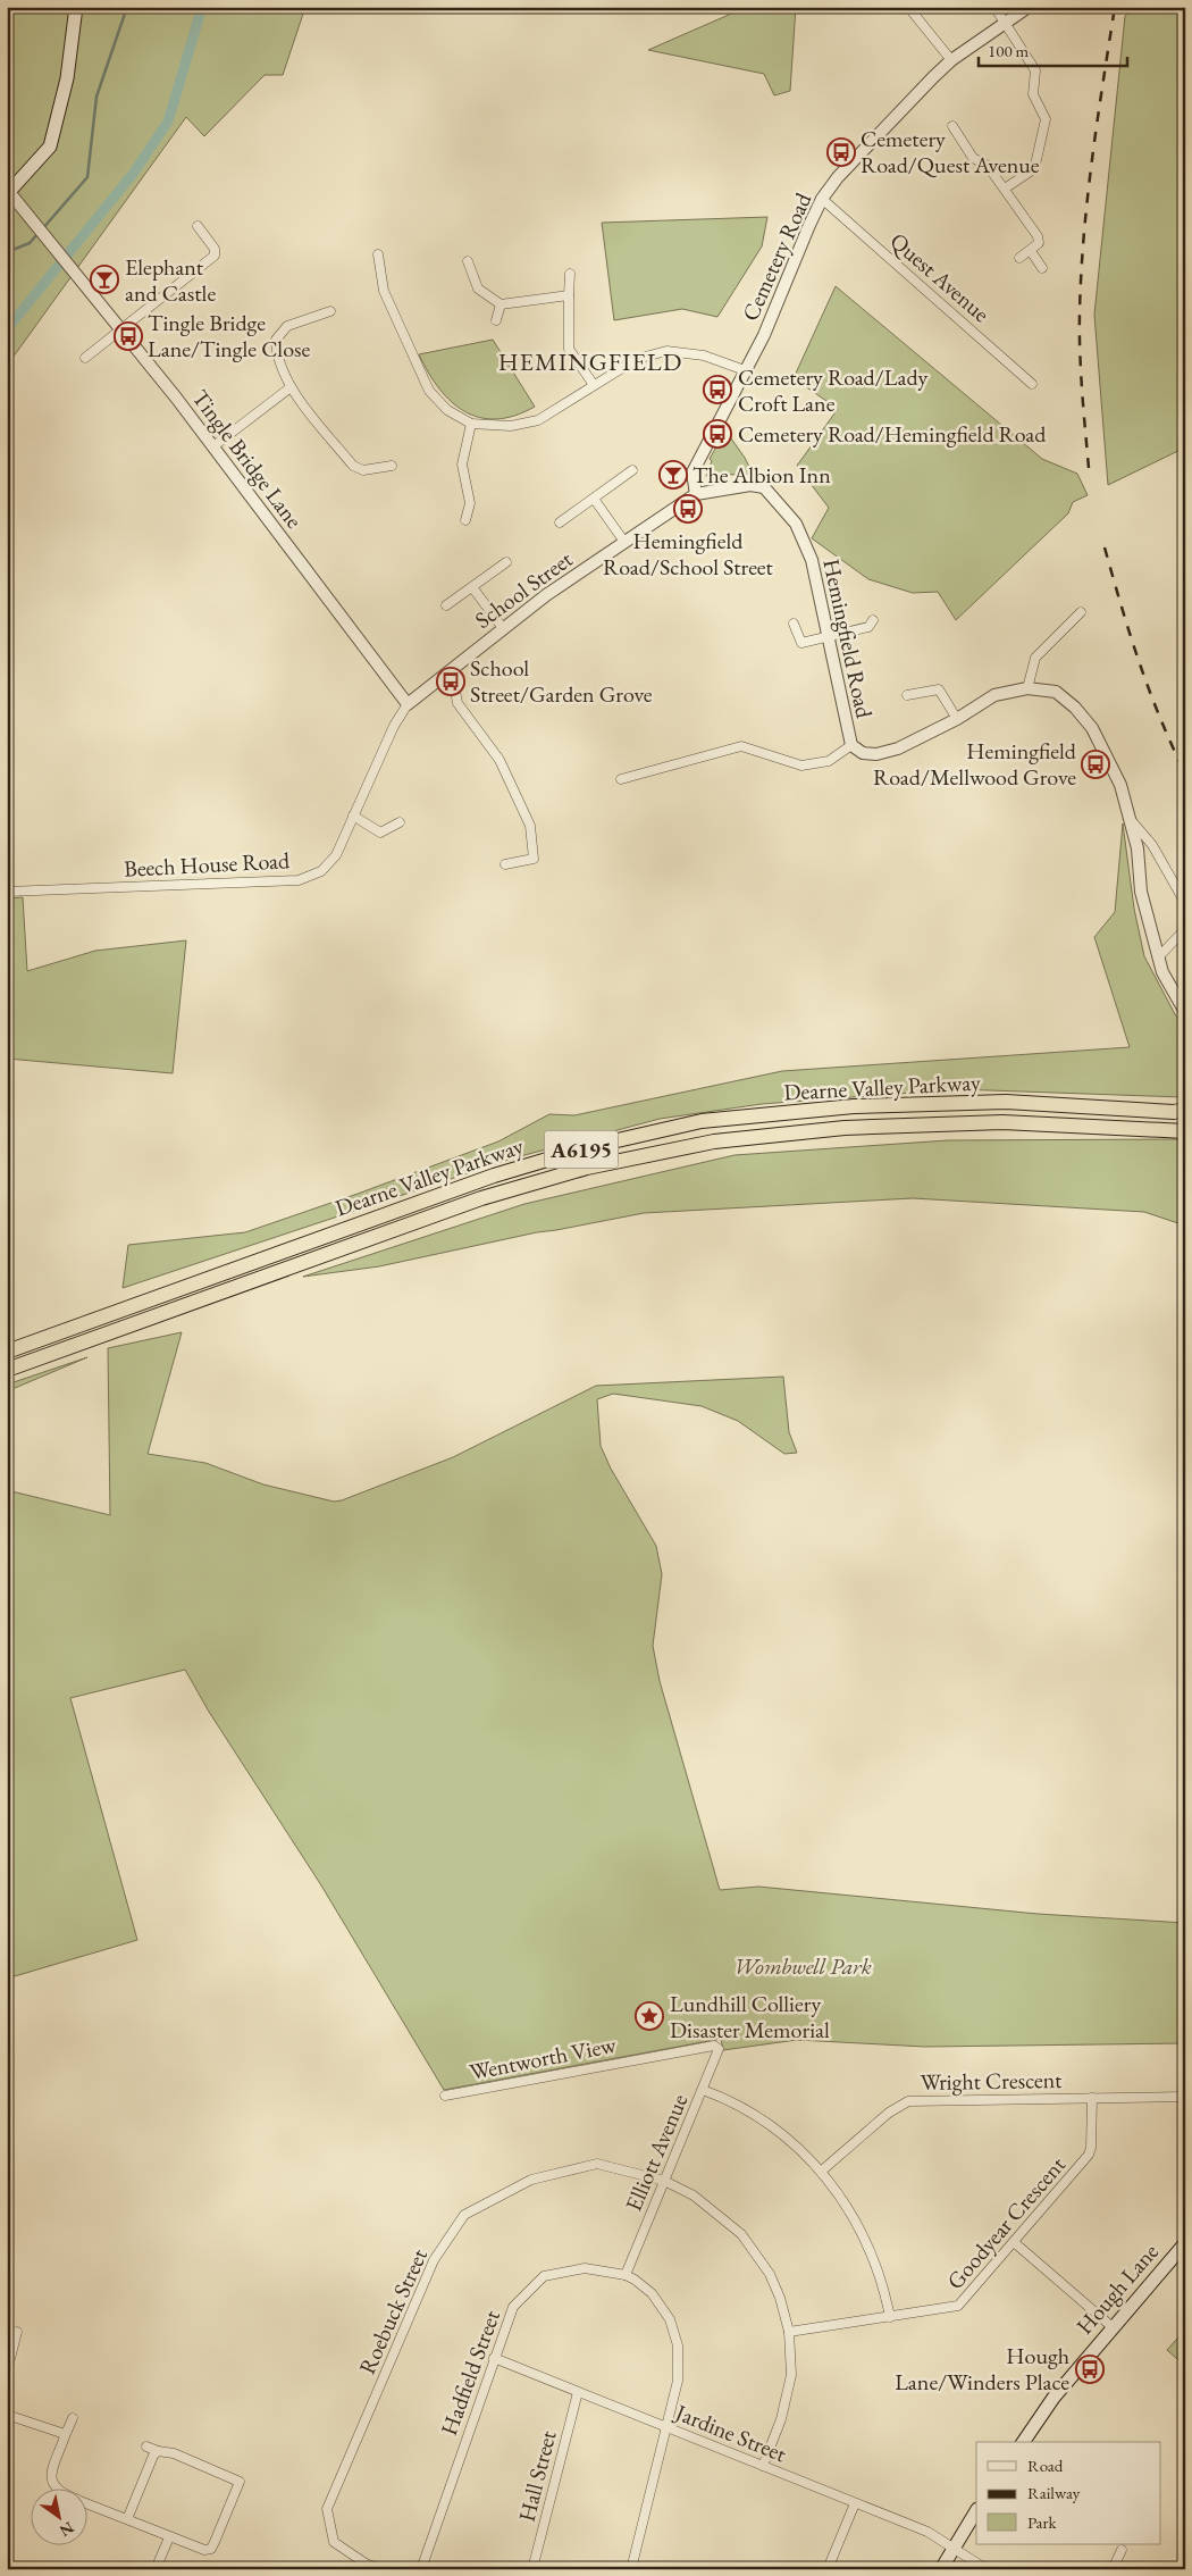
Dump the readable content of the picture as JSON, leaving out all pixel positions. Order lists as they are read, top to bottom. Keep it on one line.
{"streets":{"highway":["Dearne Valley Parkway","A6195"],"main road":["Hough Lane"],"street":["Cemetery Road","Quest Avenue","Tingle Bridge Lane","School Street","Hemingfield Road","Beech House Road","Wentworth View","Wright Crescent","Elliott Avenue","Goodyear Crescent","Roebuck Street","Hadfield Street","Jardine Street","Hall Street"]},"crossings":[["Cemetery Road","Quest Avenue"],["Cemetery Road","School Street"],["Cemetery Road","Hemingfield Road"],["Tingle Bridge Lane","School Street"],["Tingle Bridge Lane","Beech House Road"],["School Street","Hemingfield Road"],["School Street","Beech House Road"],["Wentworth View","Elliott Avenue"],["Wright Crescent","Goodyear Crescent"],["Elliott Avenue","Roebuck Street"],["Elliott Avenue","Hadfield Street"],["Goodyear Crescent","Roebuck Street"],["Roebuck Street","Jardine Street"],["Hadfield Street","Jardine Street"],["Jardine Street","Hall Street"]],"districts":["HEMINGFIELD"],"parks":["Wombwell Park"],"places":{"bus stop":["Cemetery Road/Quest Avenue","Tingle Bridge Lane/Tingle Close","Cemetery Road/Lady Croft Lane","Cemetery Road/Hemingfield Road","Hemingfield Road/School Street","School Street/Garden Grove","Hemingfield Road/Mellwood Grove","Hough Lane/Winders Place"],"bar":["Elephant and Castle","The Albion Inn"],"place":["Lundhill Colliery Disaster Memorial"]},"legend":["Road","Railway","Park"],"scale_bar":"100 m","north":"bottom right"}
